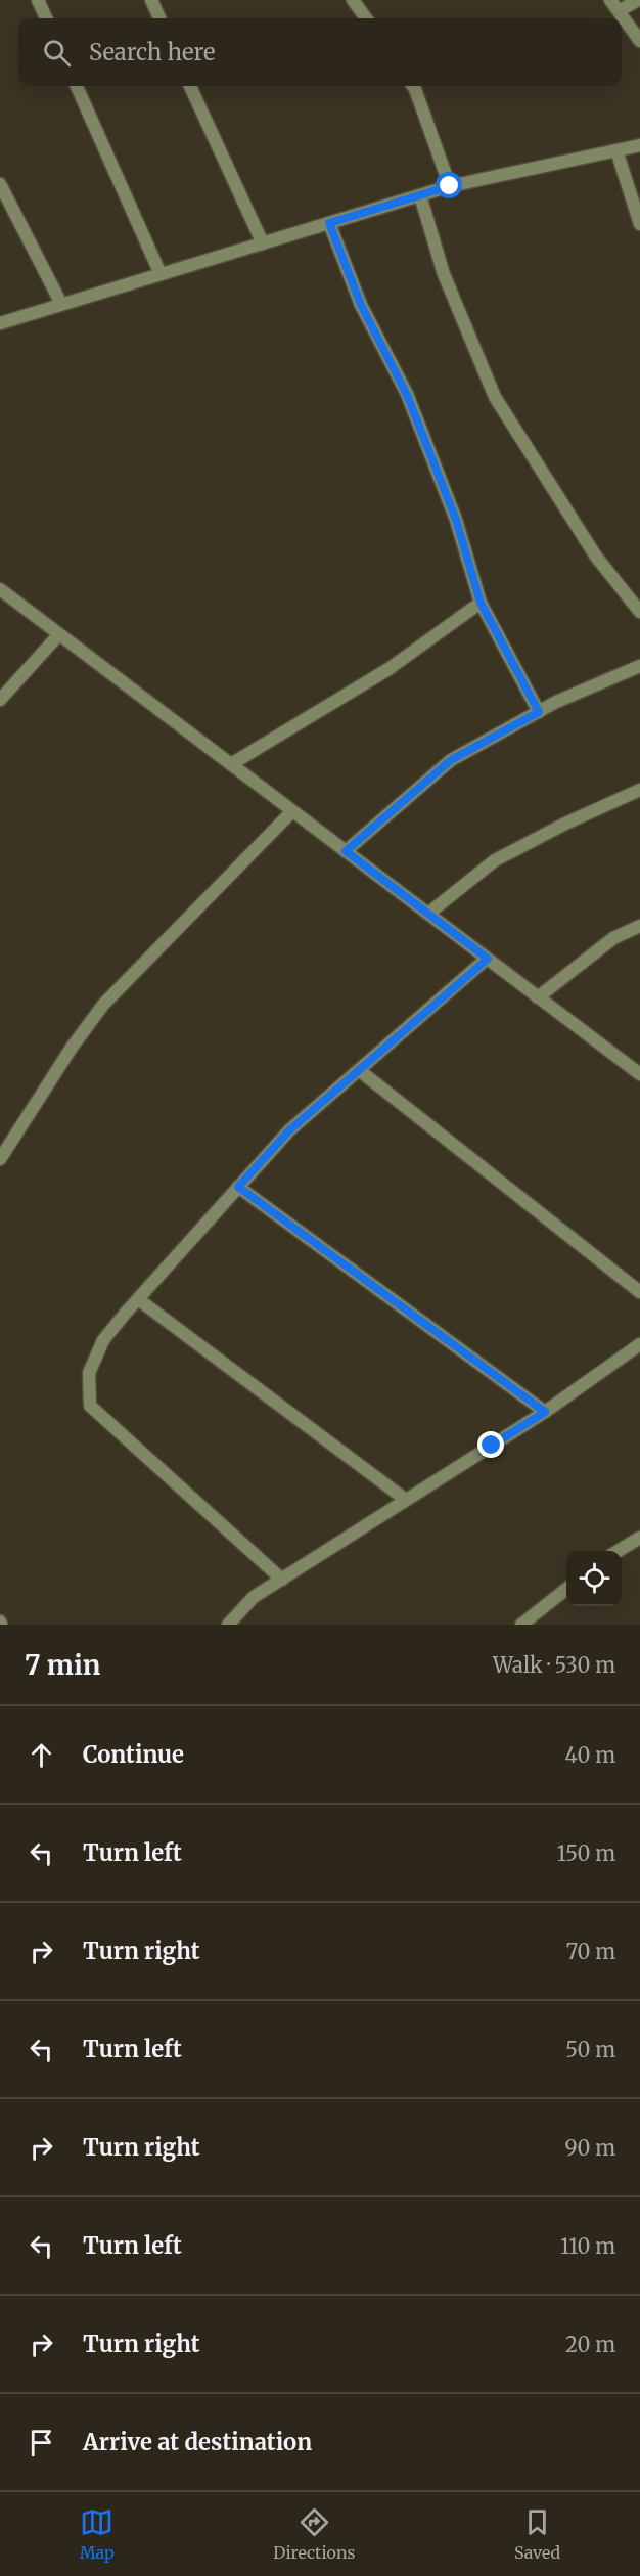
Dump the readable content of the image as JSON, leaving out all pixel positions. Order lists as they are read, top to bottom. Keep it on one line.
{"page":{"search":"Search here","heading":["7 min","Walk · 530 m"],"list":[["Continue","40 m"],["Turn left","150 m"],["Turn right","70 m"],["Turn left","50 m"],["Turn right","90 m"],["Turn left","110 m"],["Turn right","20 m"],"Arrive at destination"],"nav":["Map","Directions","Saved"]}}
